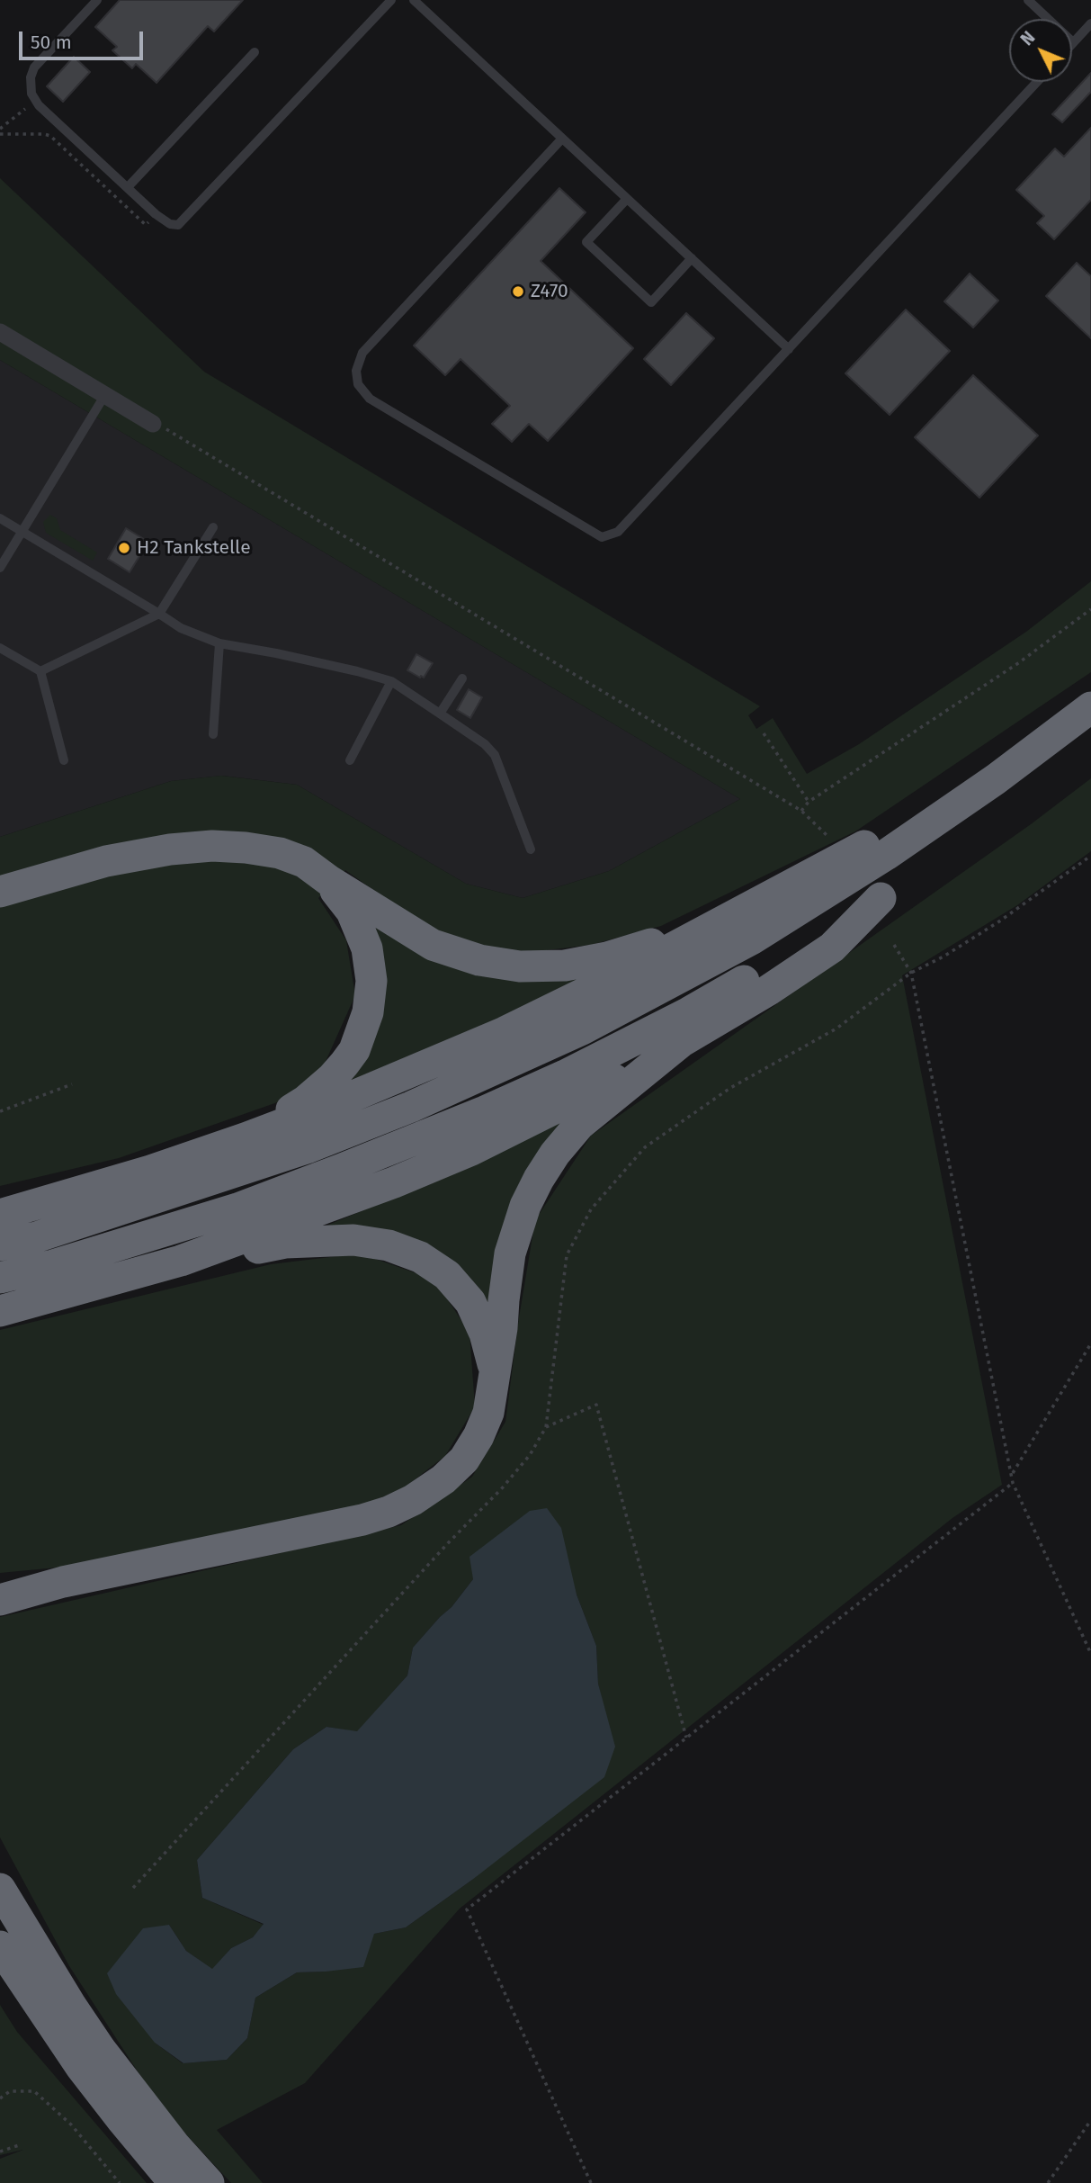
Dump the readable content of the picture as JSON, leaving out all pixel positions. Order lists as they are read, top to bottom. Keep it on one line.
{"places":["Z470","H2 Tankstelle"],"scale_bar":"50 m","north":"top left"}
